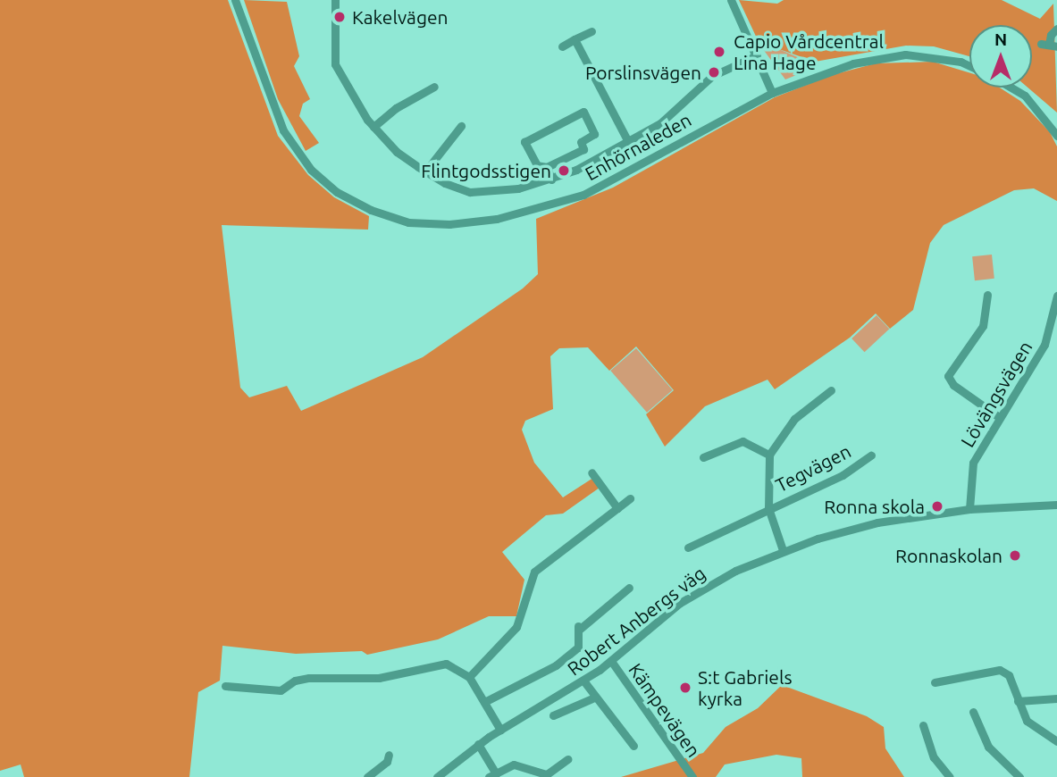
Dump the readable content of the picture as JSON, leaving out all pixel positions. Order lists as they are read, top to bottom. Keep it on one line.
{"streets":{"street":["Enhörnaleden","Lövängsvägen","Tegvägen","Robert Anbergs väg","Kämpevägen"]},"crossings":[["Lövängsvägen","Robert Anbergs väg"],["Robert Anbergs väg","Kämpevägen"]],"places":["Kakelvägen","Capio Vårdcentral Lina Hage","Porslinsvägen","Flintgodsstigen","Ronna skola","Ronnaskolan","S:t Gabriels kyrka"],"north":"top"}
